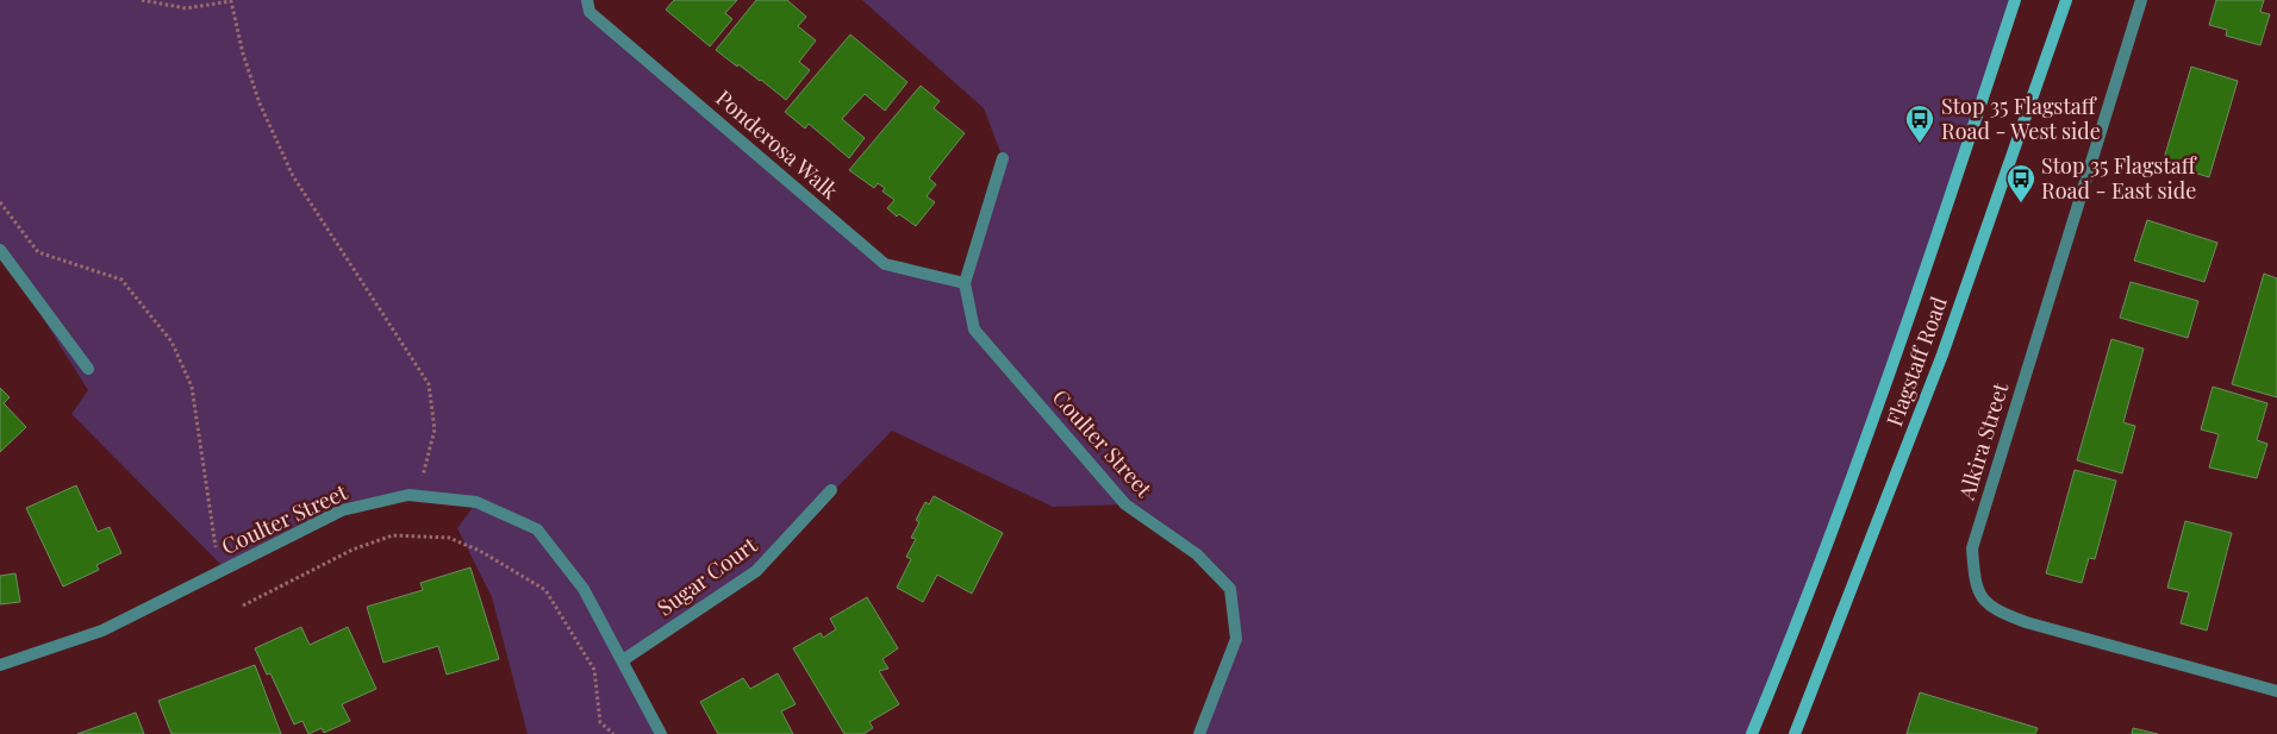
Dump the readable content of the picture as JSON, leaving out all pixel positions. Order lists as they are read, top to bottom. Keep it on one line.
{"streets":{"main road":["Flagstaff Road"],"street":["Ponderosa Walk","Alkira Street","Coulter Street","Sugar Court"]},"crossings":[["Ponderosa Walk","Coulter Street"],["Coulter Street","Sugar Court"]],"places":{"bus stop":["Stop 35 Flagstaff Road - West side","Stop 35 Flagstaff Road - East side"]}}
